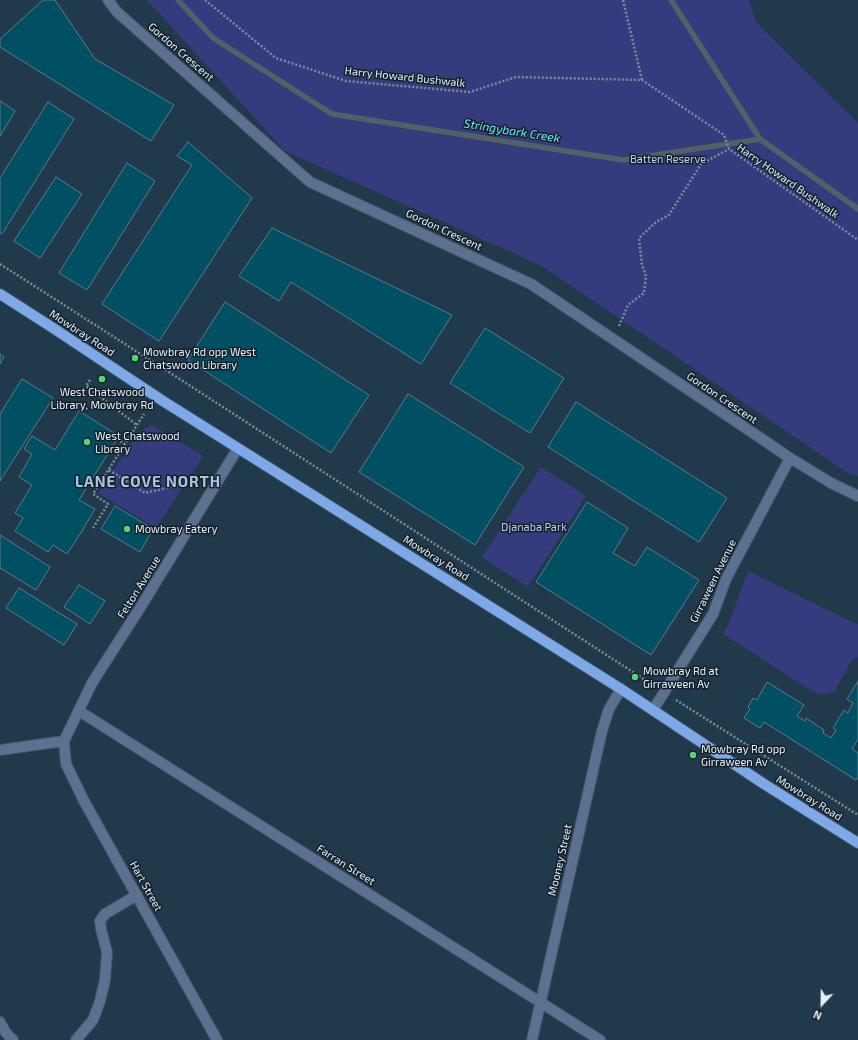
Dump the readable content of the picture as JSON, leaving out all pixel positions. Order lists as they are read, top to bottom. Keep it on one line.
{"streets":{"main road":["Mowbray Road"],"street":["Gordon Crescent","Girraween Avenue","Felton Avenue","Mooney Street","Farran Street","Hart Street"],"path":["Harry Howard Bushwalk"]},"crossings":[["Gordon Crescent","Girraween Avenue"],["Mowbray Road","Girraween Avenue"],["Mowbray Road","Felton Avenue"],["Mowbray Road","Mooney Street"],["Felton Avenue","Farran Street"],["Felton Avenue","Hart Street"],["Mooney Street","Farran Street"]],"districts":["LANE COVE NORTH"],"water":["Stringybark Creek"],"parks":["Batten Reserve","Djanaba Park"],"places":["Mowbray Rd opp West Chatswood Library","West Chatswood Library, Mowbray Rd","West Chatswood Library","Mowbray Eatery","Mowbray Rd at Girraween Av","Mowbray Rd opp Girraween Av"],"north":"bottom"}
